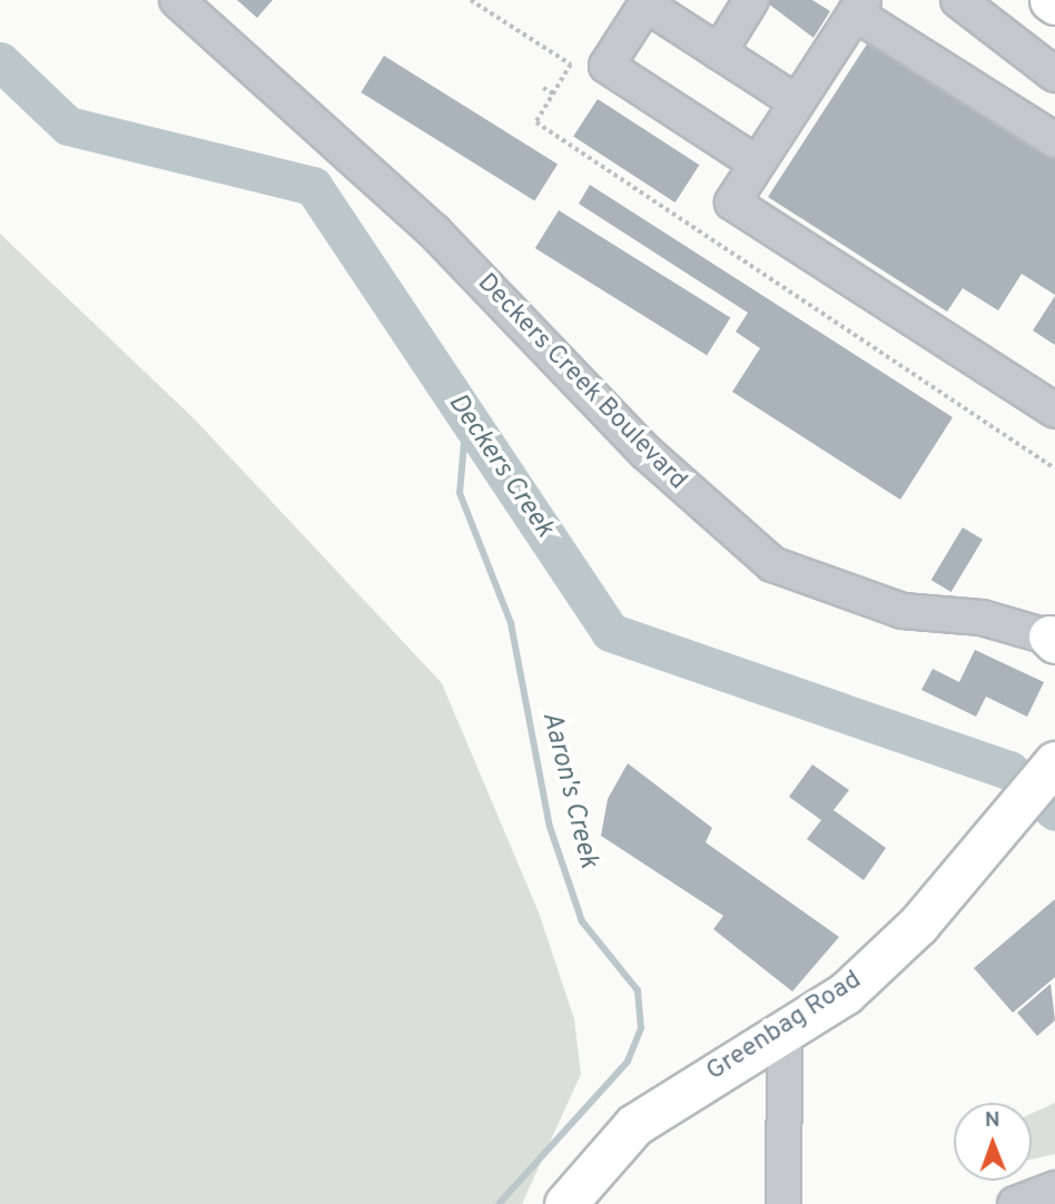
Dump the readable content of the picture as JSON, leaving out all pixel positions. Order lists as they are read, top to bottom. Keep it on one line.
{"streets":{"main road":["Greenbag Road"],"street":["Deckers Creek Boulevard"]},"water":["Deckers Creek","Aaron's Creek"],"north":"top"}
